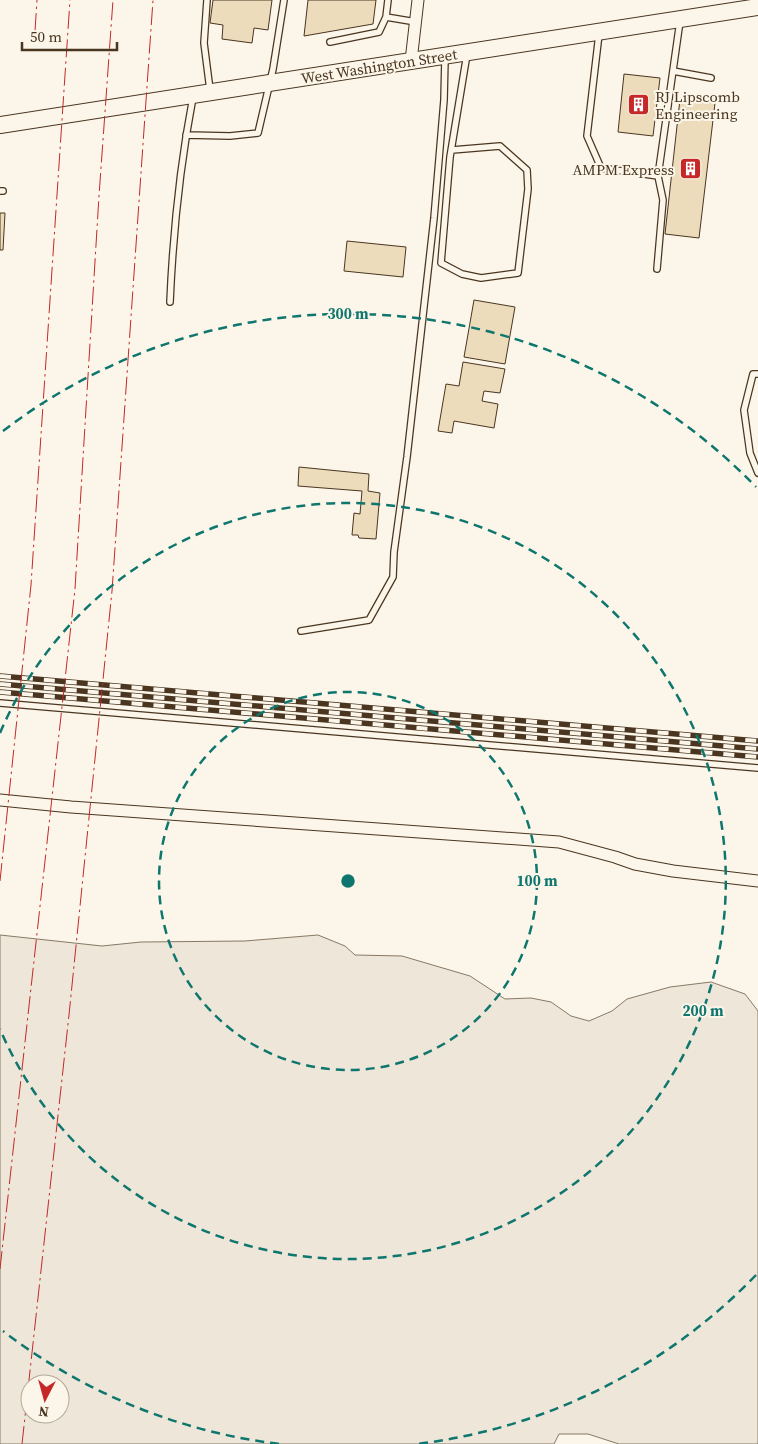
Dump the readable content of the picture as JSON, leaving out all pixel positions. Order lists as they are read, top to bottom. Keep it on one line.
{"streets":{"main road":["West Washington Street"]},"places":{"building":["RJ Lipscomb Engineering","AMPM Express"]},"scale_bar":"50 m","north":"bottom","rings":["300 m","100 m","200 m"]}
